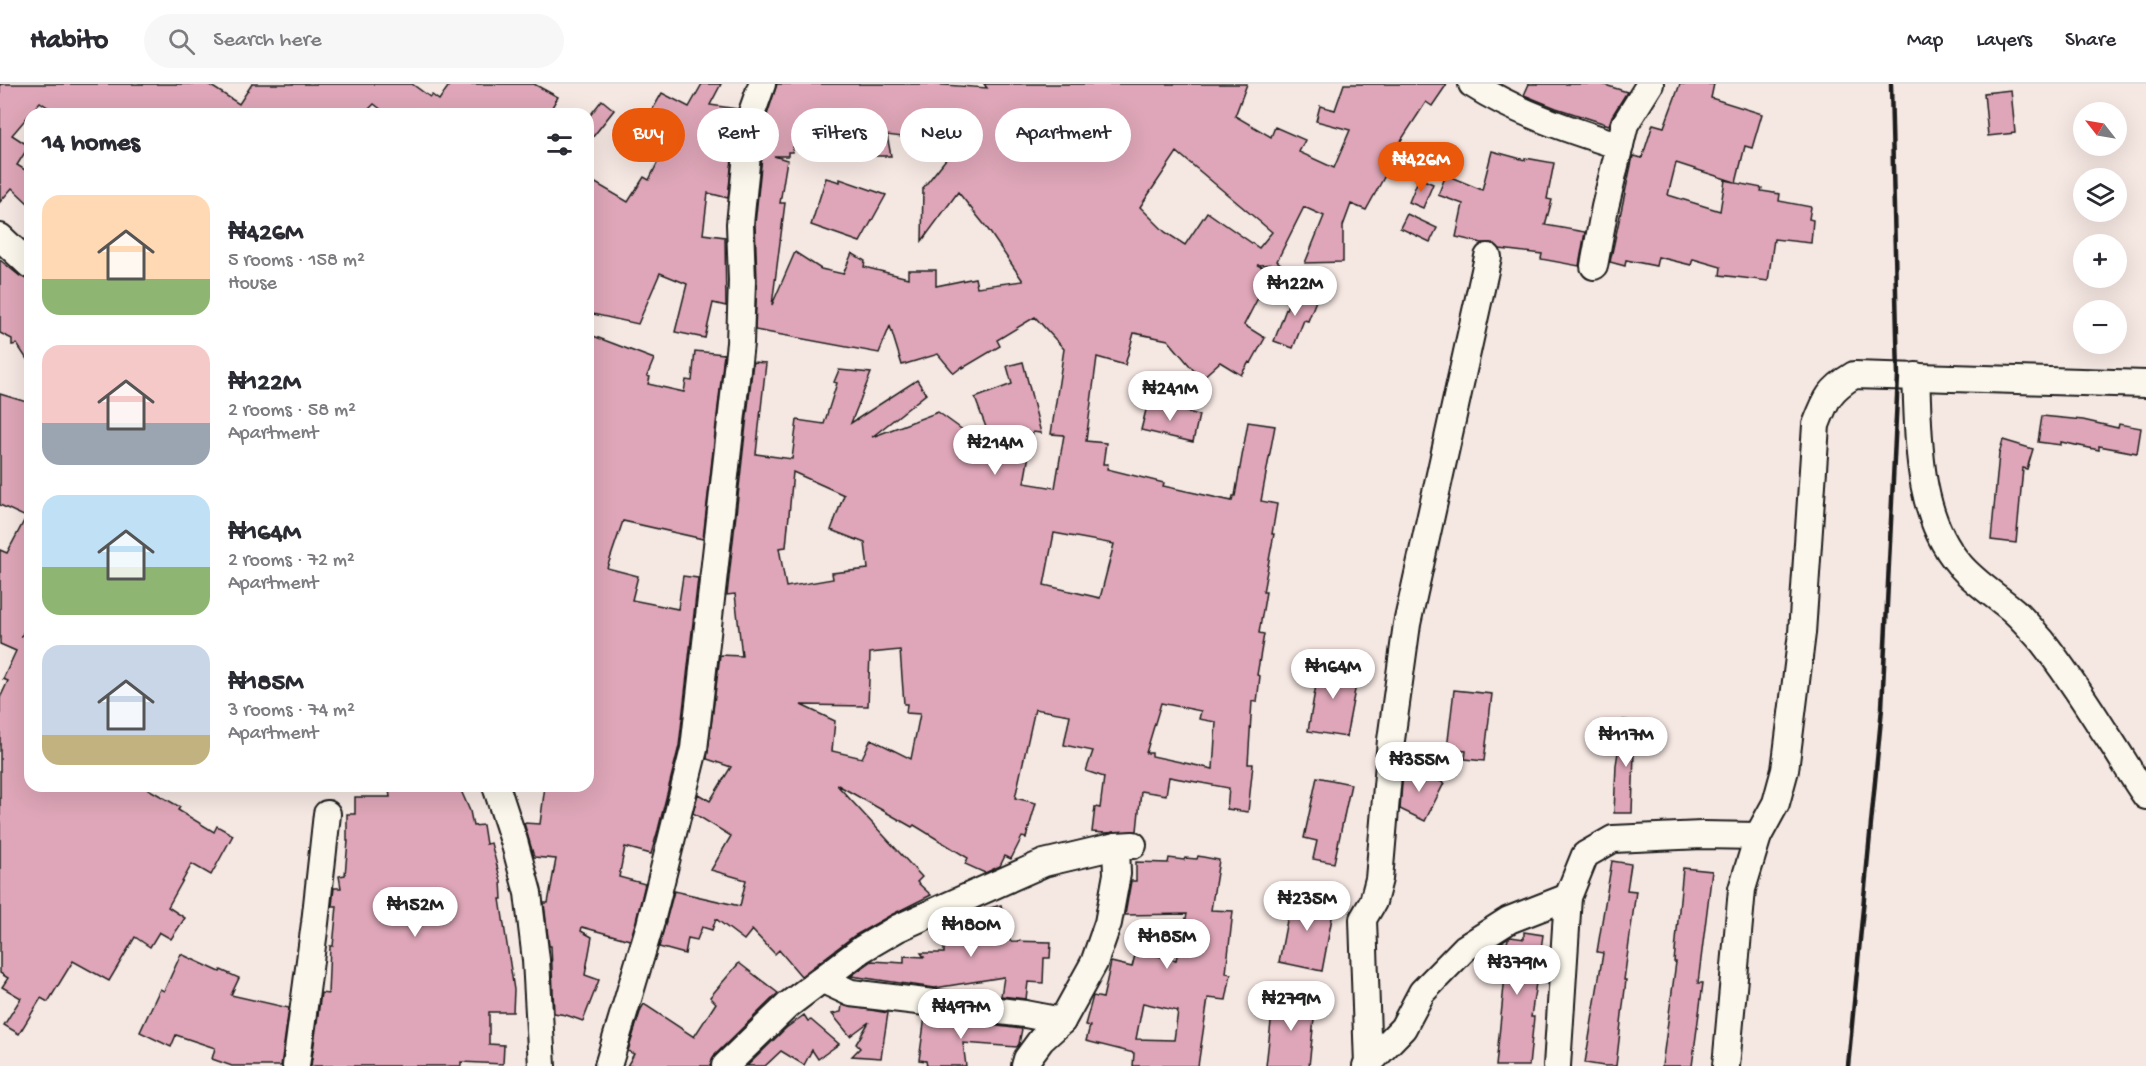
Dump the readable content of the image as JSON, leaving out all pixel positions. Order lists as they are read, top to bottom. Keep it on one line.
{"north":"top left","page":{"header":"Habito","search":"Search here","nav":["Map","Layers","Share"],"map_buttons":["+","−"],"chip":["Buy","Rent","Filters","New","Apartment"],"heading":"14 homes","price":["₦426M","₦122M","₦241M","₦214M","₦164M","₦117M","₦355M","₦235M","₦152M","₦180M","₦185M","₦379M","₦279M","₦497M"],"list":[{"name":"₦426M","note":"5 rooms · 158 m² · House"},{"name":"₦122M","note":"2 rooms · 58 m² · Apartment"},{"name":"₦164M","note":"2 rooms · 72 m² · Apartment"},{"name":"₦185M","note":"3 rooms · 74 m² · Apartment"}]}}
